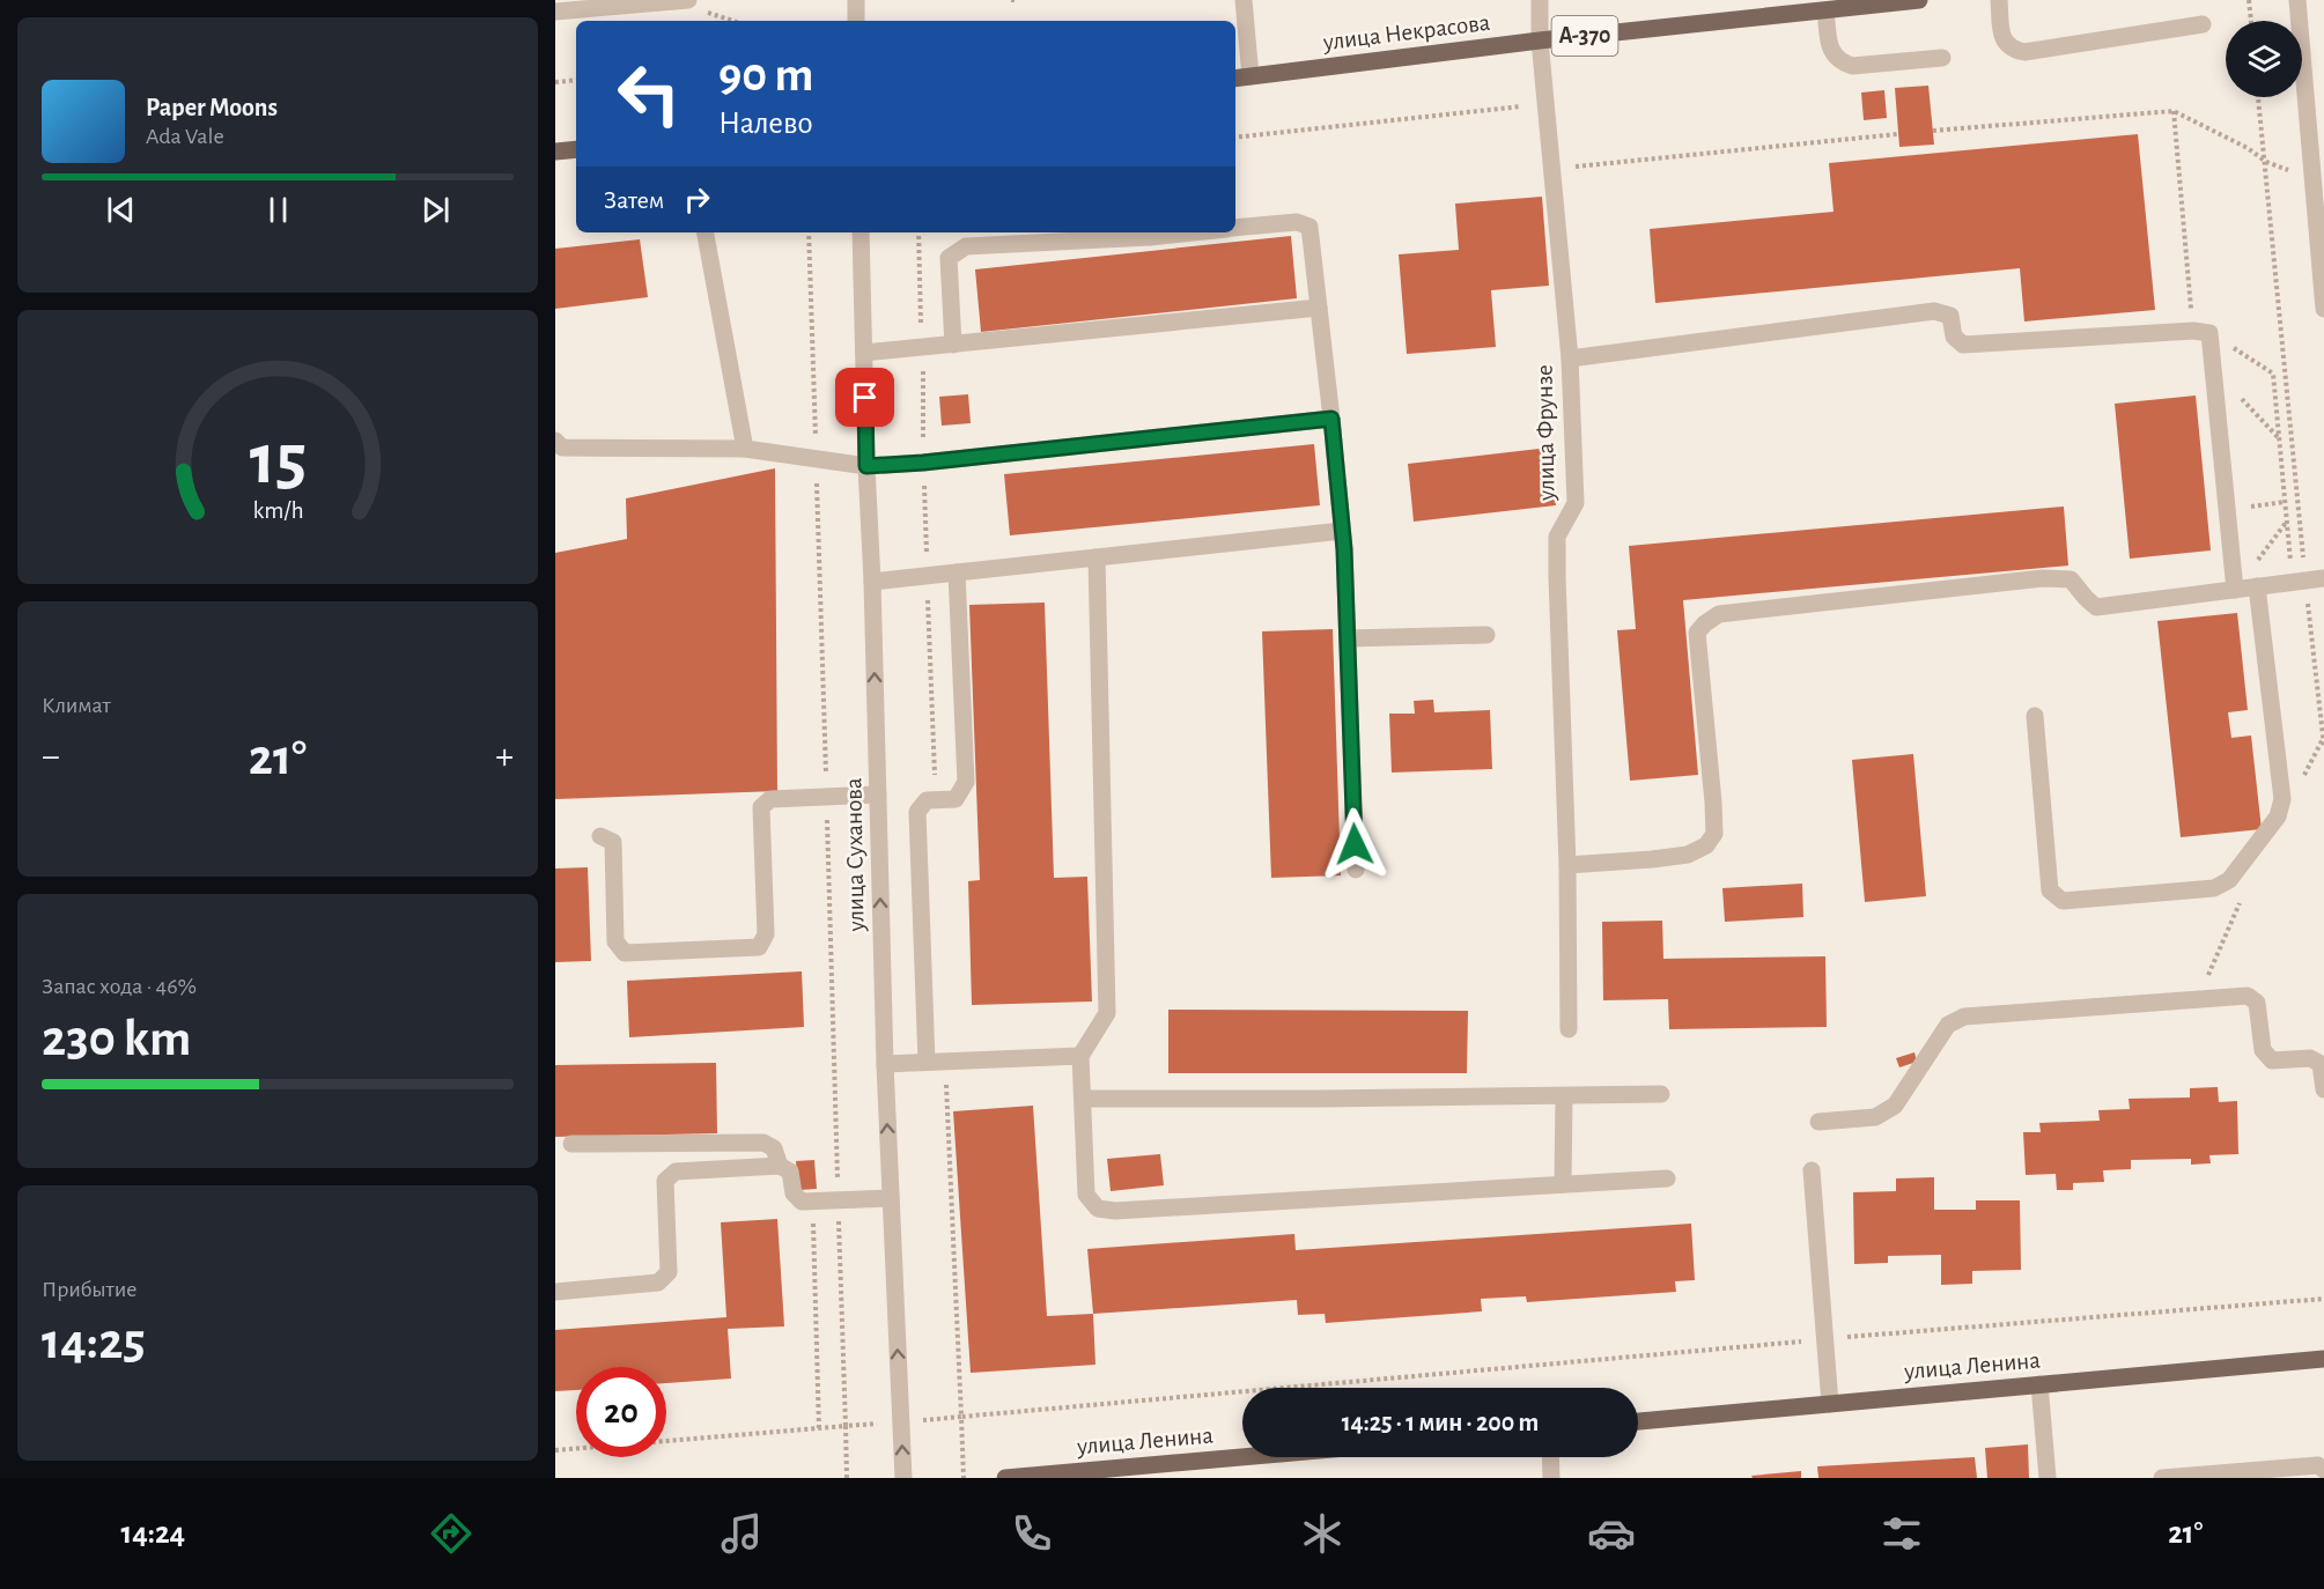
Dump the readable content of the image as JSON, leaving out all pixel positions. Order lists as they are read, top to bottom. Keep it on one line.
{"streets":{"main road":["улица Некрасова","А-370","улица Ленина"],"street":["улица Фрунзе","улица Суханова"]},"crossings":[["улица Некрасова","улица Фрунзе"]],"page":{"turn":["90 m","Налево"],"song":["Paper Moons","Ada Vale"],"then":"Затем","tile":["Климат",["Запас хода · 46%","230 km"],["Прибытие","14:25"]],"heat":["−","21°","+"],"limit":"20","trip":"14:25 · 1 мин · 200 m","tabs":["14:24","21°"],"gauge":["15","km/h"]}}
